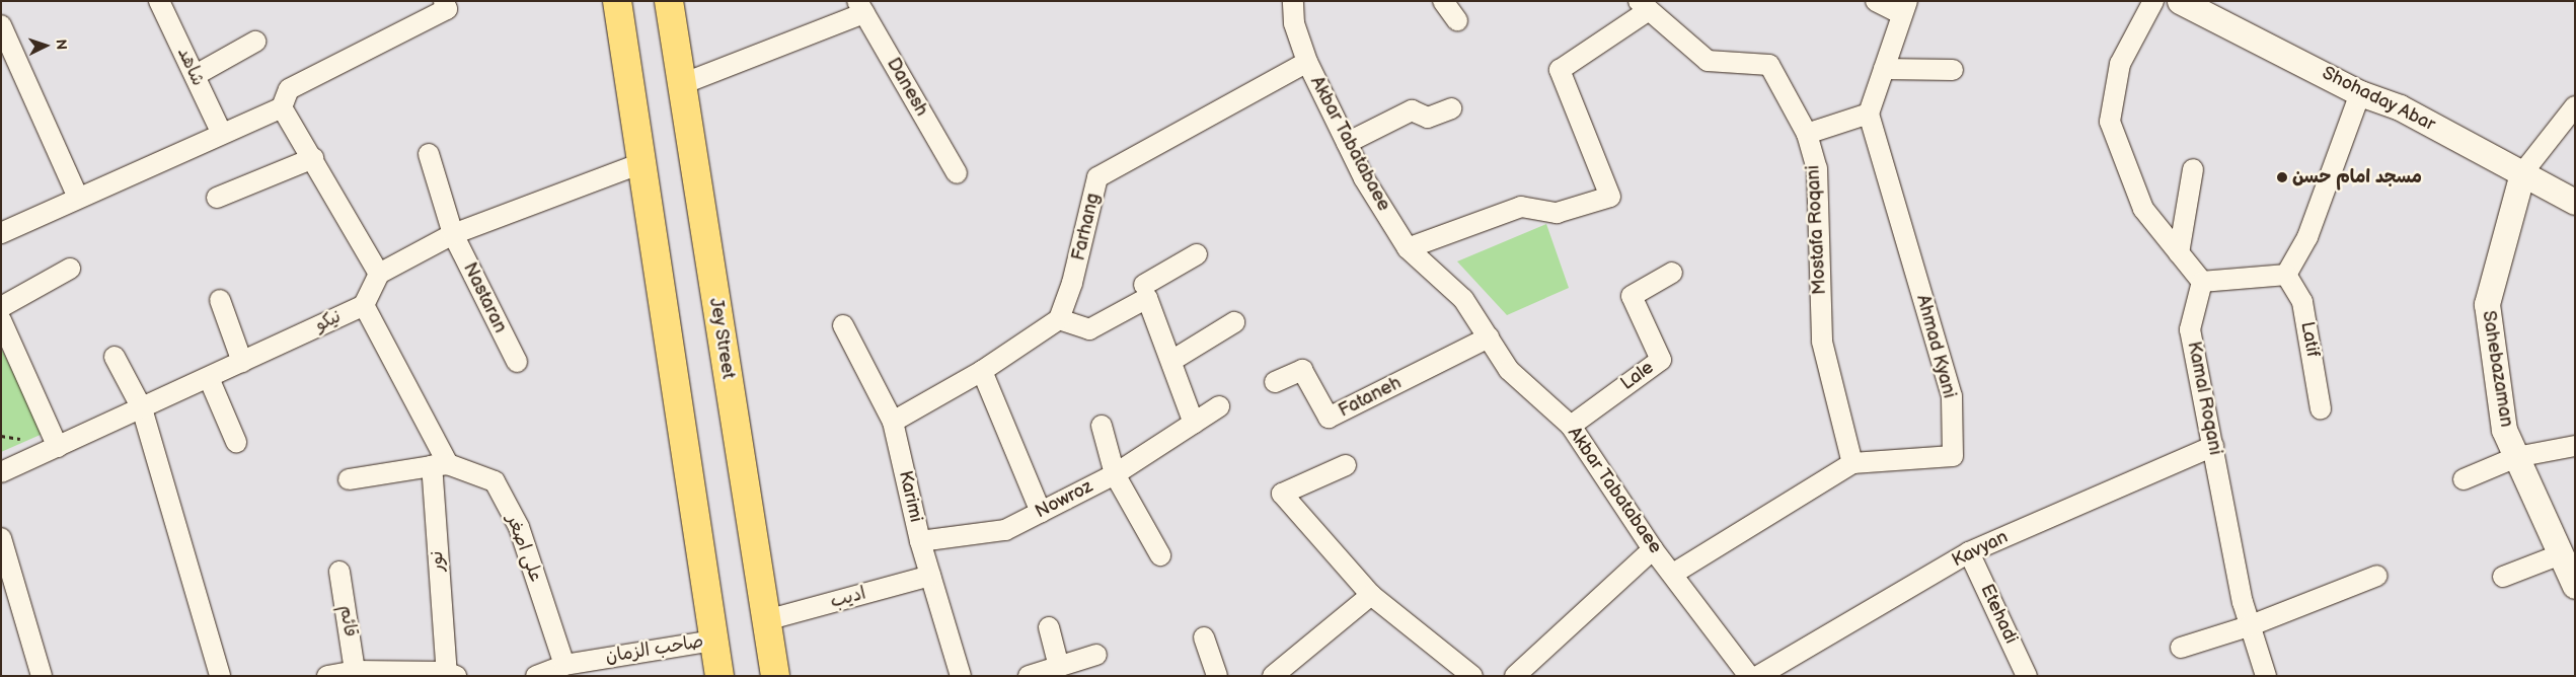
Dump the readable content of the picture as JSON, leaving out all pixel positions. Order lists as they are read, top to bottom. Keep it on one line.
{"streets":{"main road":["Jey Street"],"street":["شاهد","Danesh","Shohaday Abar","Akbar Tabatabaee","Farhang","Mostafa Roqani","Nastaran","نیکو","Latif","Ahmad Kyani","Sahebazaman","Lale","Fataneh","Kamal Roqani","Karimi","Nowroz","علی اصغر","Kavyan","نور","ادیب","Etehadi","قائم","صاحب الزمان"]},"crossings":[["Shohaday Abar","Sahebazaman"],["Akbar Tabatabaee","Farhang"],["Akbar Tabatabaee","Ahmad Kyani"],["Akbar Tabatabaee","Lale"],["Akbar Tabatabaee","Fataneh"],["Mostafa Roqani","Ahmad Kyani"],["Jey Street","ادیب"],["Kamal Roqani","Kavyan"],["Karimi","Nowroz"],["Karimi","ادیب"],["علی اصغر","نور"],["علی اصغر","صاحب الزمان"],["Kavyan","Etehadi"]],"places":["مسجد امام حسن"],"north":"right"}
